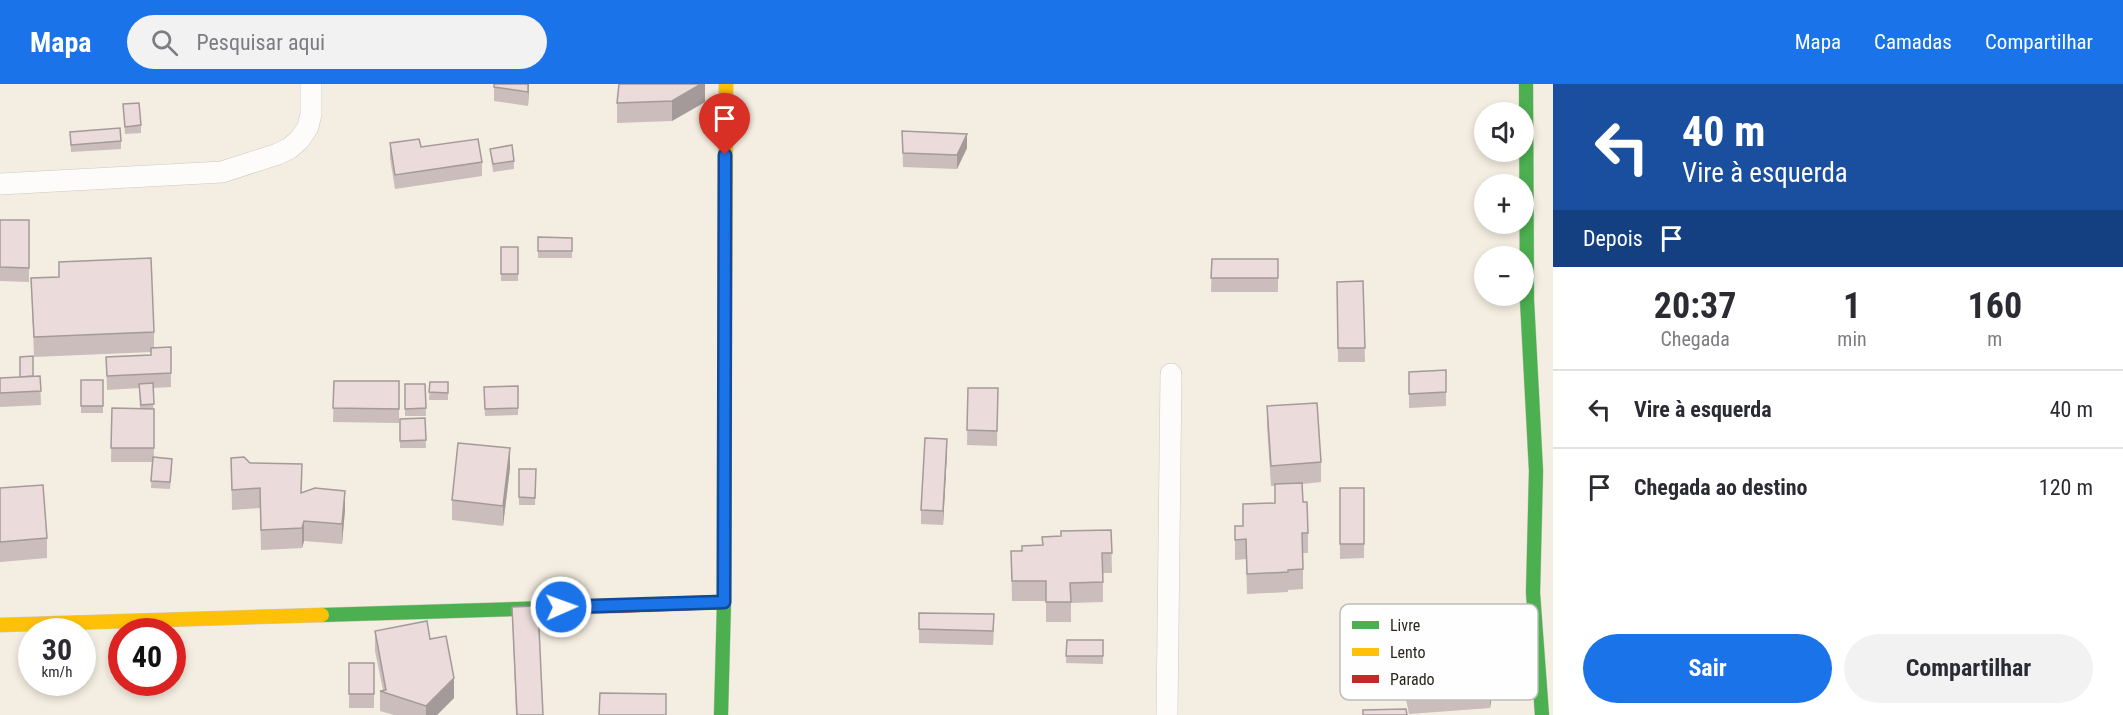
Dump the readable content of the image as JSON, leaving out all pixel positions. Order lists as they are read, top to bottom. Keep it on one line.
{"legend":["Livre","Lento","Parado"],"page":{"header":"Mapa","search":"Pesquisar aqui","nav":["Mapa","Camadas","Compartilhar"],"turn":["40 m","Vire à esquerda"],"map_buttons":["+","−"],"then":"Depois","eta":["20:37","Chegada","1","min","160","m"],"list":[{"name":"Vire à esquerda","value":"40 m"},{"name":"Chegada ao destino","value":"120 m"}],"speed":"30 km/h","limit":"40","buttons":["Sair","Compartilhar"]}}
